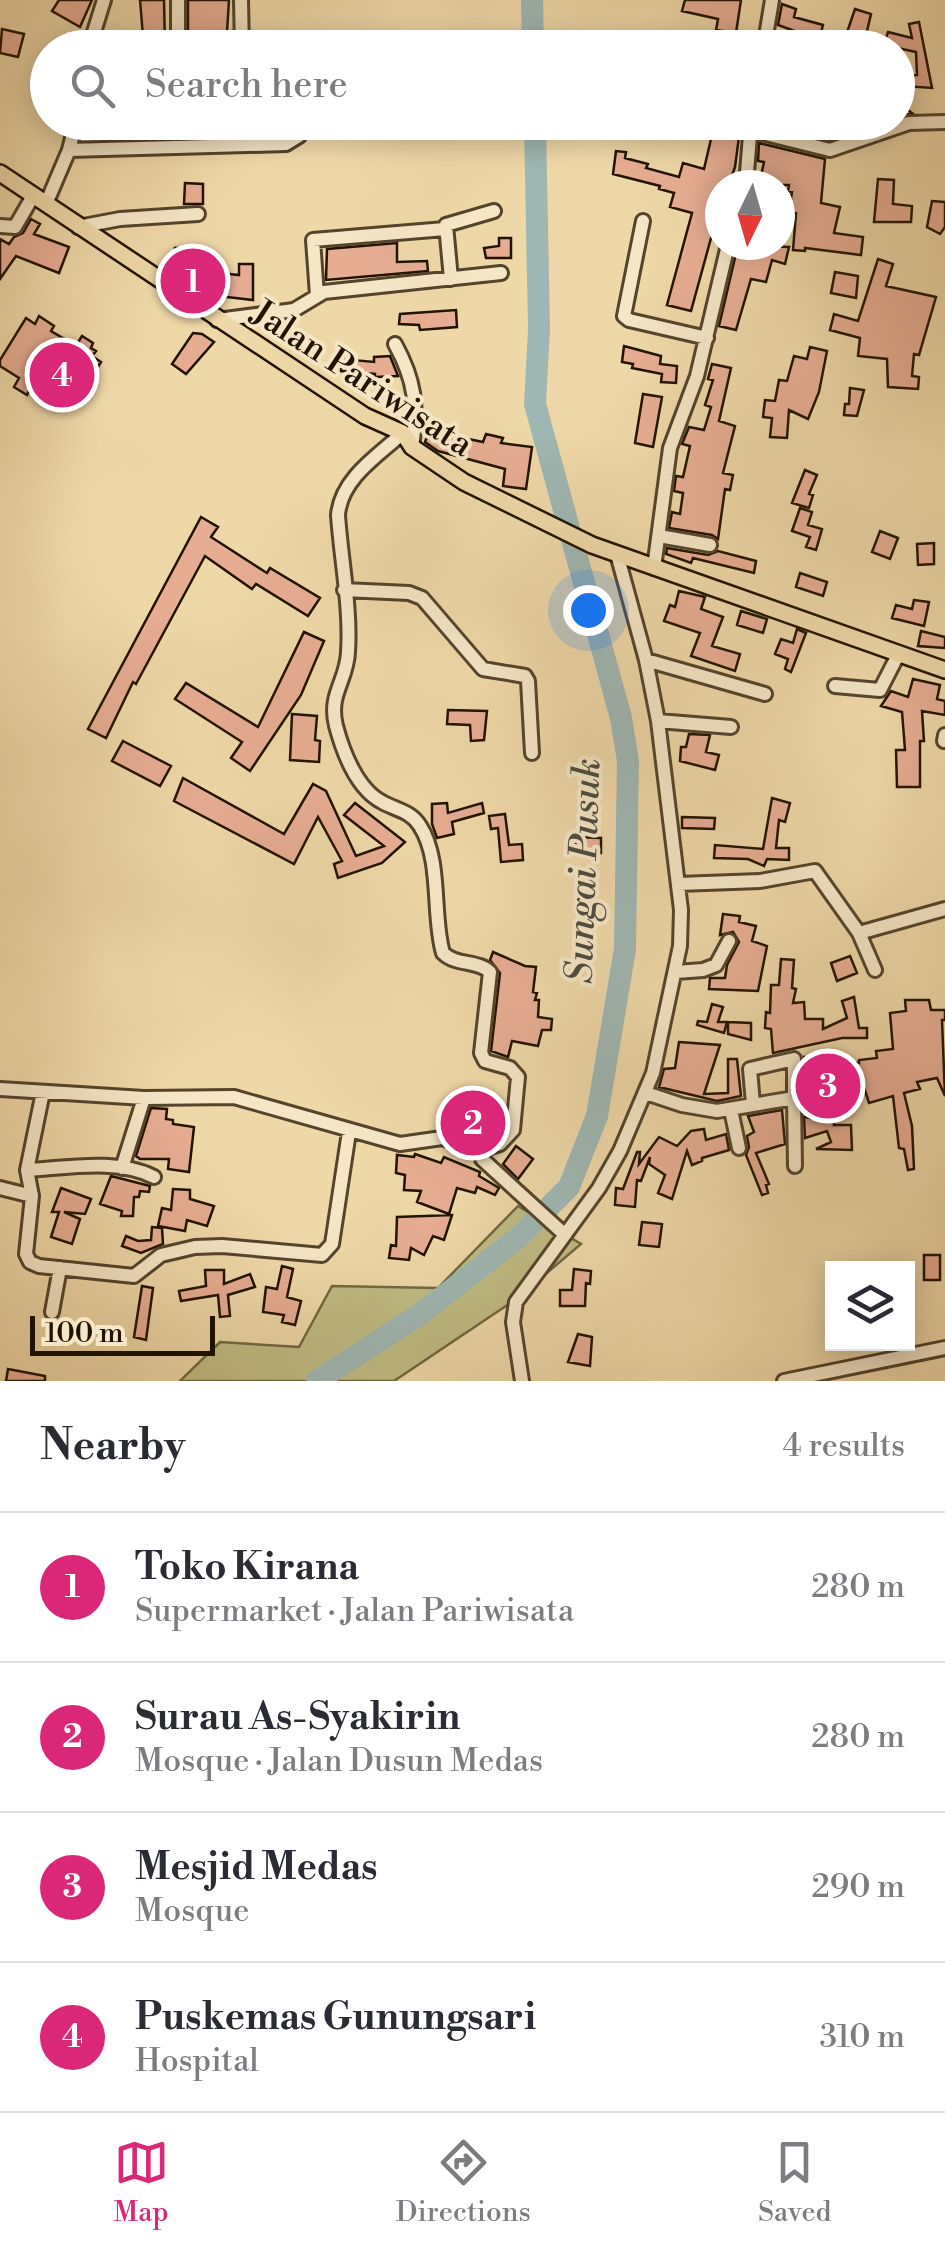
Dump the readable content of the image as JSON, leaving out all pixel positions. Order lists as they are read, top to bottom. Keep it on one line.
{"streets":{"main road":["Jalan Pariwisata"]},"water":["Sungai Pusuk"],"scale_bar":"100 m","north":"bottom","page":{"search":"Search here","pins":["1","4","3","2"],"scale":"100 m","heading":["Nearby","4 results"],"list":[{"mark":"1","name":"Toko Kirana","note":"Supermarket · Jalan Pariwisata","value":"280 m"},{"mark":"2","name":"Surau As-Syakirin","note":"Mosque · Jalan Dusun Medas","value":"280 m"},{"mark":"3","name":"Mesjid Medas","note":"Mosque","value":"290 m"},{"mark":"4","name":"Puskemas Gunungsari","note":"Hospital","value":"310 m"}],"nav":["Map","Directions","Saved"]}}
